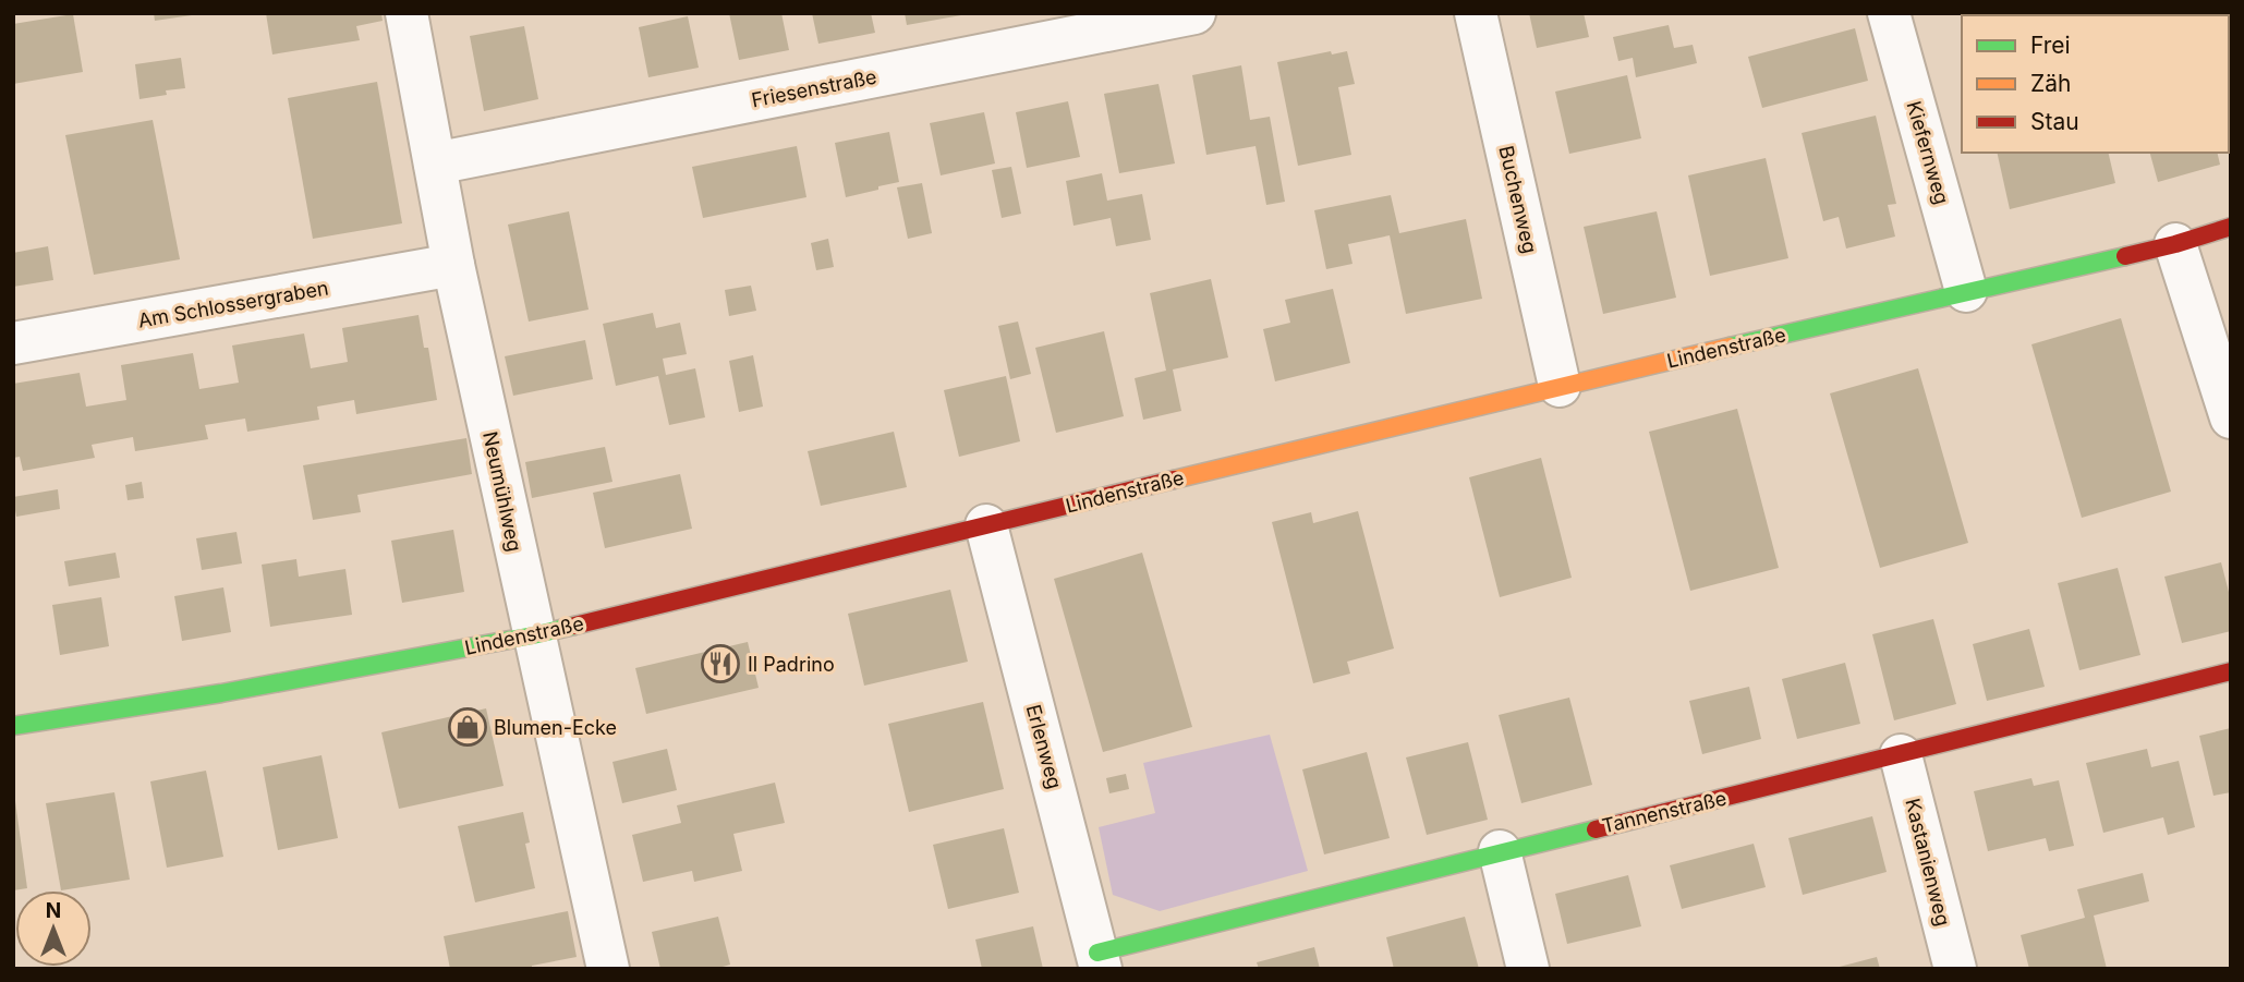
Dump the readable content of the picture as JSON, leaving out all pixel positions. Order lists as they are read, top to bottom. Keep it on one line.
{"streets":{"main road":["Lindenstraße","Tannenstraße"],"street":["Friesenstraße","Kiefernweg","Buchenweg","Am Schlossergraben","Neumühlweg","Erlenweg","Kastanienweg"]},"crossings":[["Friesenstraße","Neumühlweg"],["Kiefernweg","Lindenstraße"],["Buchenweg","Lindenstraße"],["Am Schlossergraben","Neumühlweg"],["Lindenstraße","Neumühlweg"],["Lindenstraße","Erlenweg"],["Erlenweg","Tannenstraße"],["Tannenstraße","Kastanienweg"]],"places":{"restaurant":["Il Padrino"],"shop":["Blumen-Ecke"]},"legend":["Frei","Zäh","Stau"],"north":"top"}
